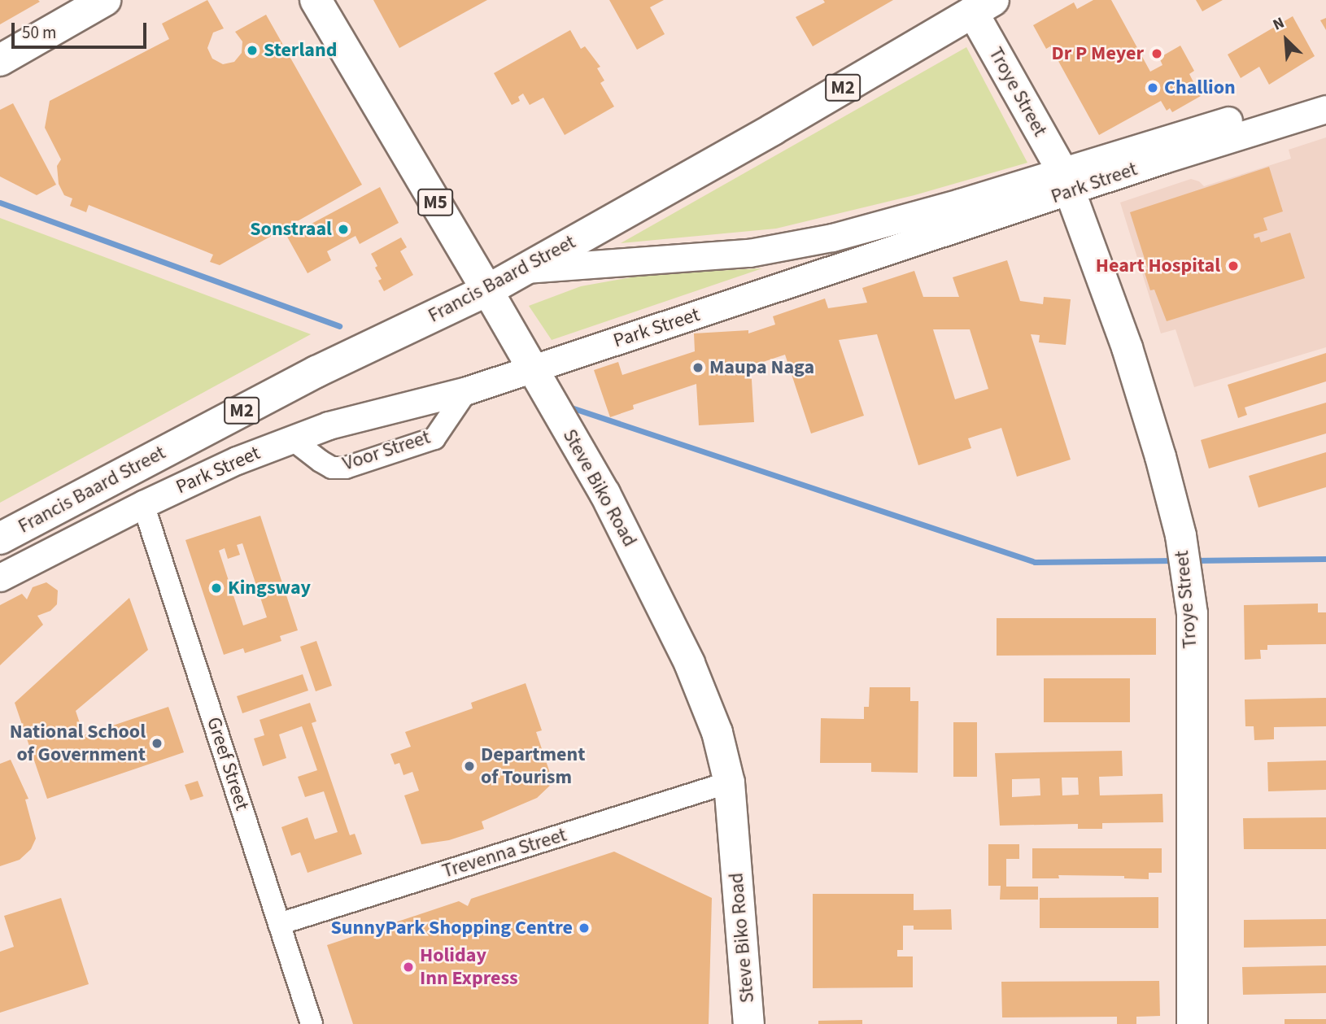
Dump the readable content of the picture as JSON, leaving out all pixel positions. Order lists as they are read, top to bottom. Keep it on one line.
{"streets":{"main road":["M2","Troye Street","M5","Francis Baard Street","Steve Biko Road"],"street":["Park Street","Voor Street","Greef Street","Trevenna Street"]},"crossings":[["Troye Street","Park Street"],["Troye Street","Francis Baard Street"],["Park Street","Francis Baard Street"],["Park Street","Voor Street"],["Park Street","Steve Biko Road"],["Park Street","Greef Street"],["Francis Baard Street","Steve Biko Road"],["Steve Biko Road","Trevenna Street"],["Greef Street","Trevenna Street"]],"places":["Sterland","Dr P Meyer","Challion","Sonstraal","Heart Hospital","Maupa Naga","Kingsway","National School of Government","Department of Tourism","SunnyPark Shopping Centre","Holiday Inn Express"],"scale_bar":"50 m","north":"top left"}
